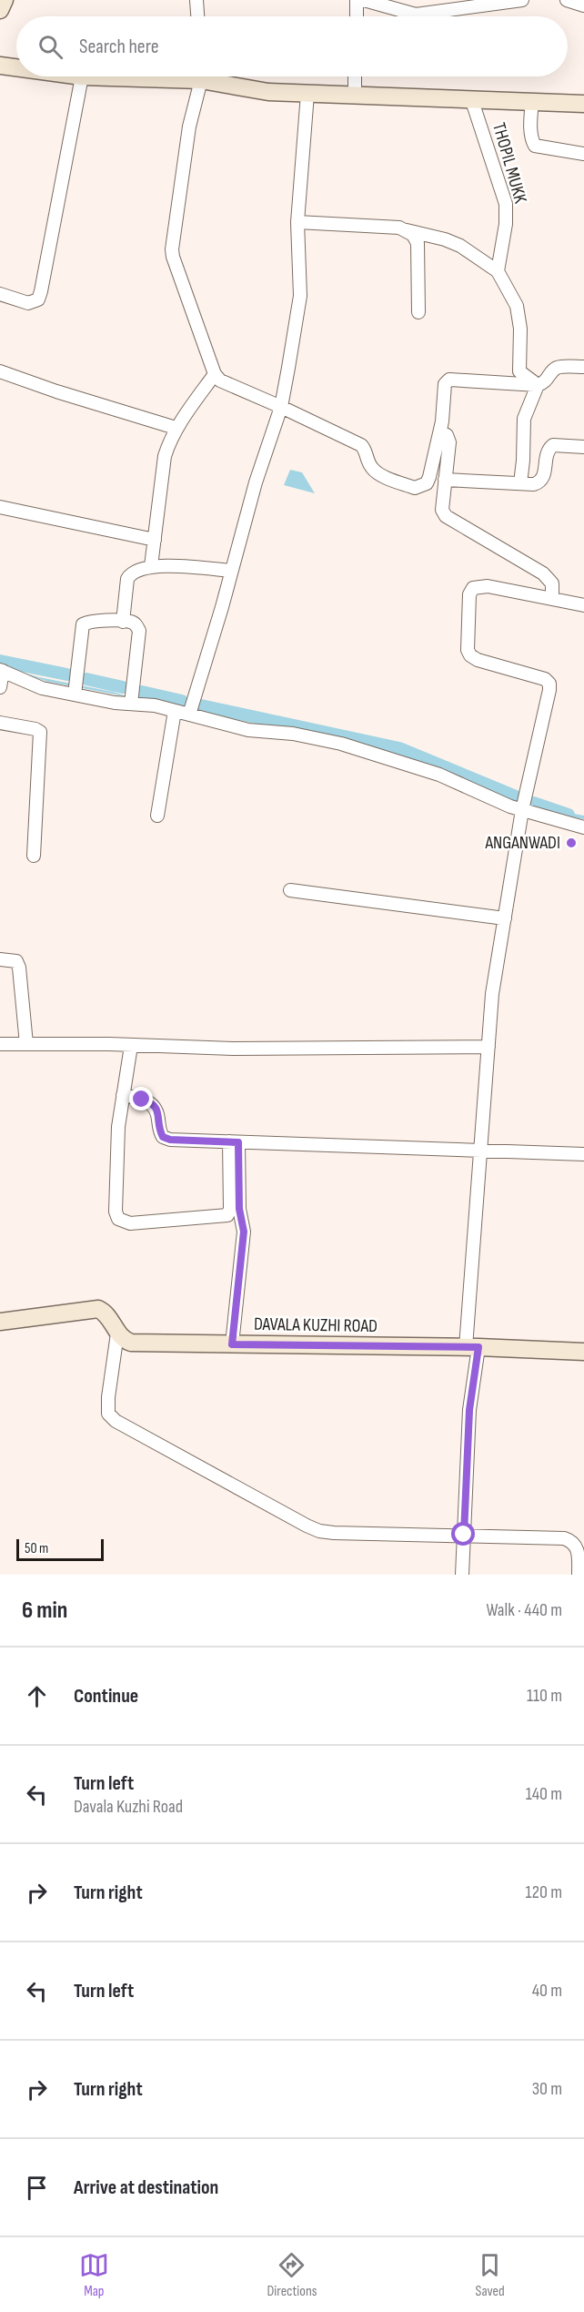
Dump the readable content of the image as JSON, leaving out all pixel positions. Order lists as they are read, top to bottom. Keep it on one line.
{"streets":{"street":["THOPIL MUKK","DAVALA KUZHI ROAD"]},"places":["ANGANWADI"],"scale_bar":"50 m","page":{"search":"Search here","scale":"50 m","heading":["6 min","Walk · 440 m"],"list":[["Continue","110 m"],["Turn left","Davala Kuzhi Road","140 m"],["Turn right","120 m"],["Turn left","40 m"],["Turn right","30 m"],"Arrive at destination"],"nav":["Map","Directions","Saved"]}}
